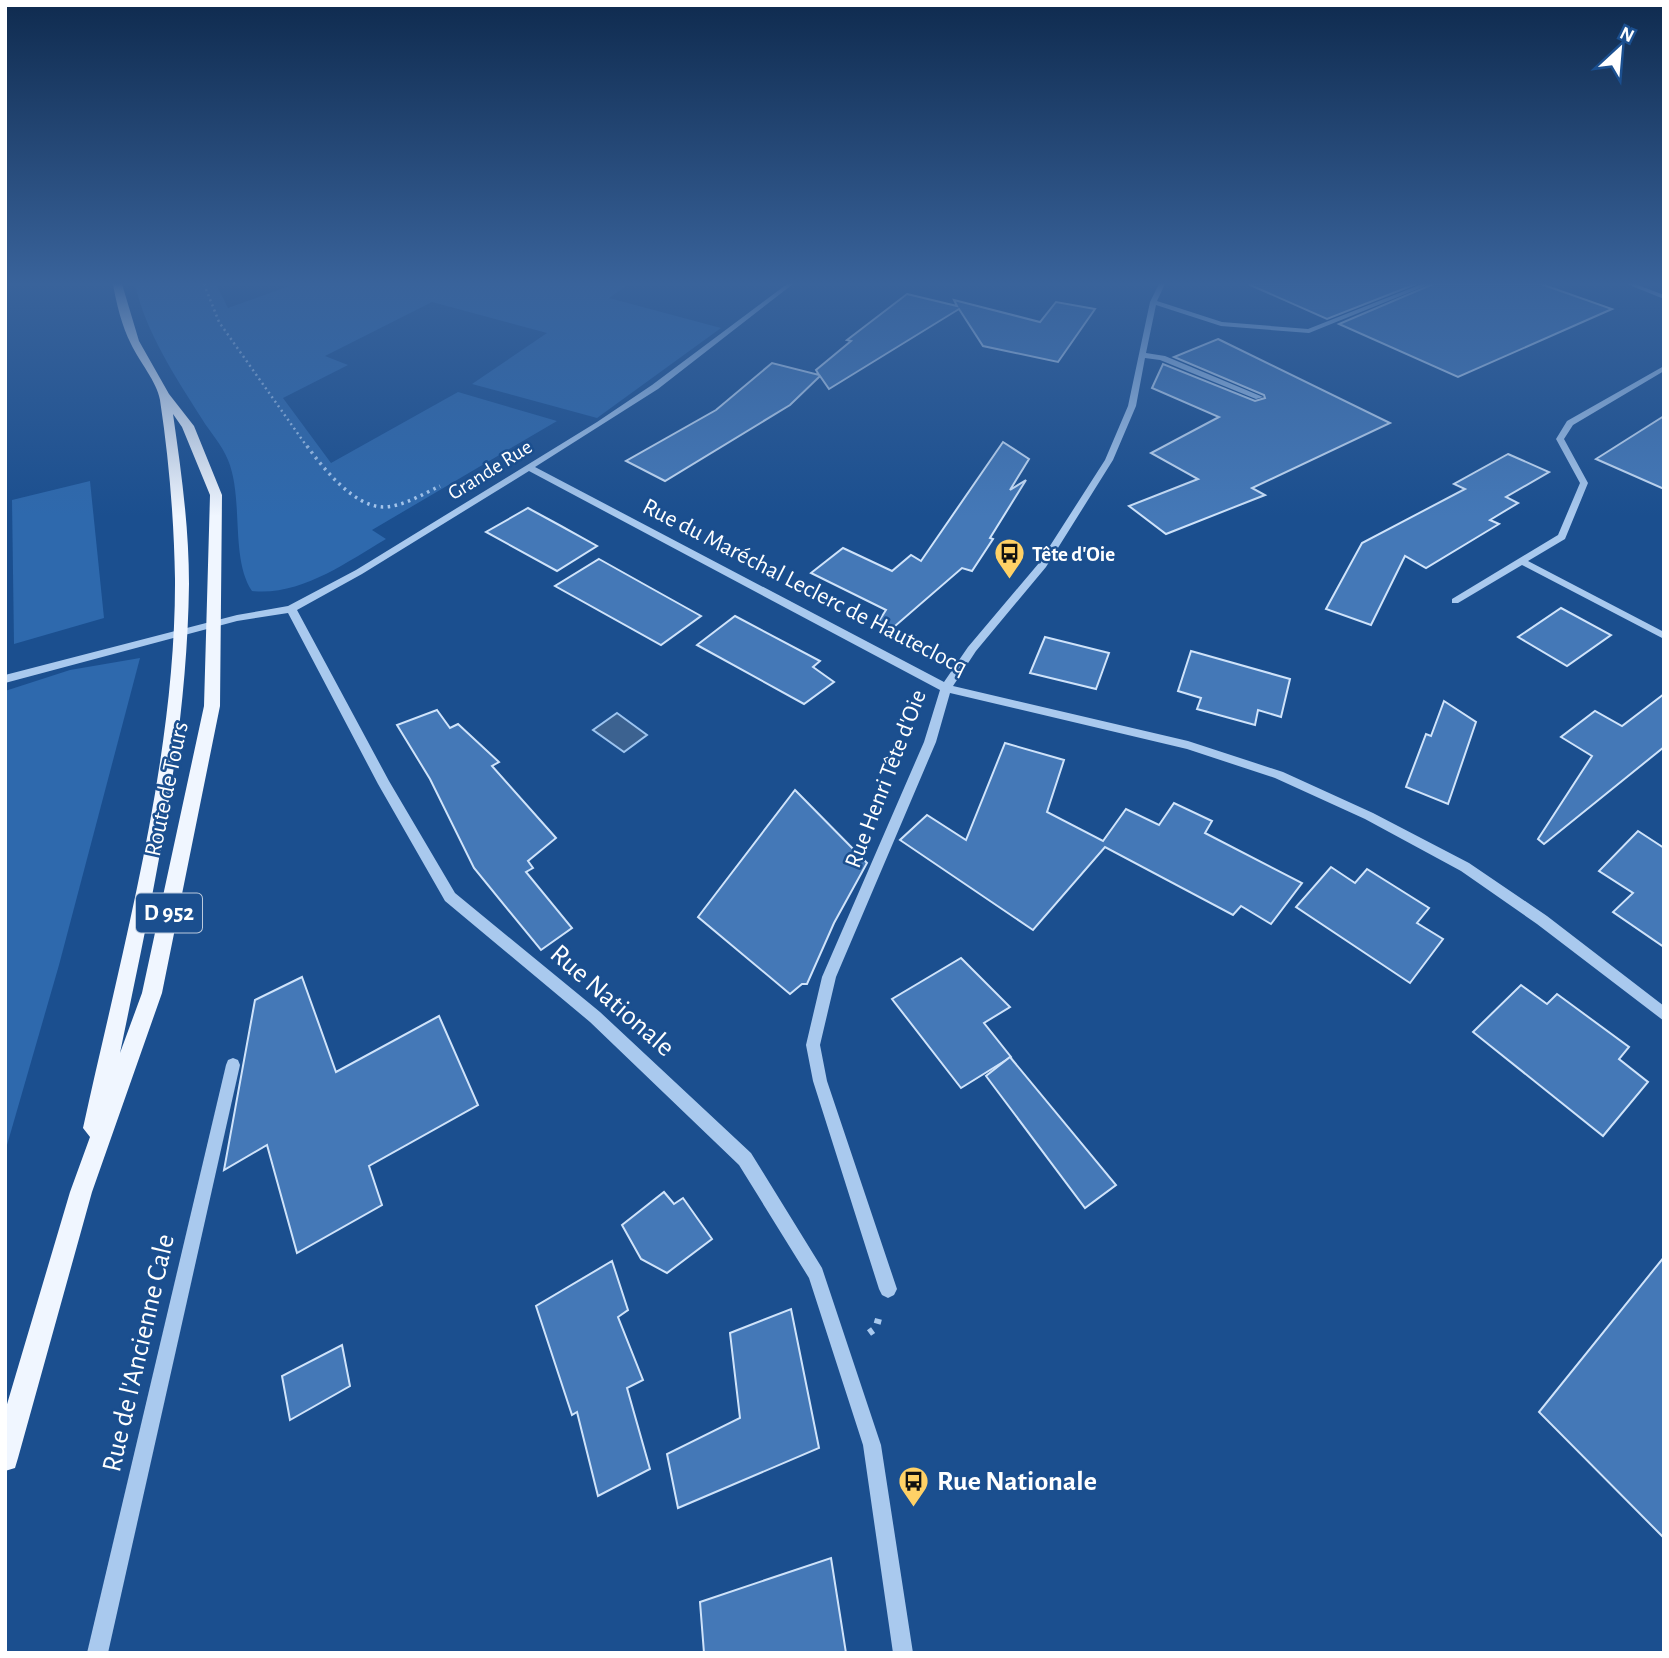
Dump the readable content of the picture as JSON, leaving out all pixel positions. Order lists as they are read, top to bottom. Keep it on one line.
{"streets":{"main road":["Route de Tours","D 952"],"street":["Grande Rue","Rue du Maréchal Leclerc de Hauteclocq","Rue Henri Tête d'Oie","Rue Nationale","Rue de l'Ancienne Cale"]},"crossings":[["Grande Rue","Rue du Maréchal Leclerc de Hauteclocq"],["Grande Rue","Route de Tours"],["Grande Rue","Rue Nationale"],["Rue du Maréchal Leclerc de Hauteclocq","Rue Henri Tête d'Oie"]],"places":{"bus stop":["Tête d'Oie","Rue Nationale"]},"north":"top right"}
